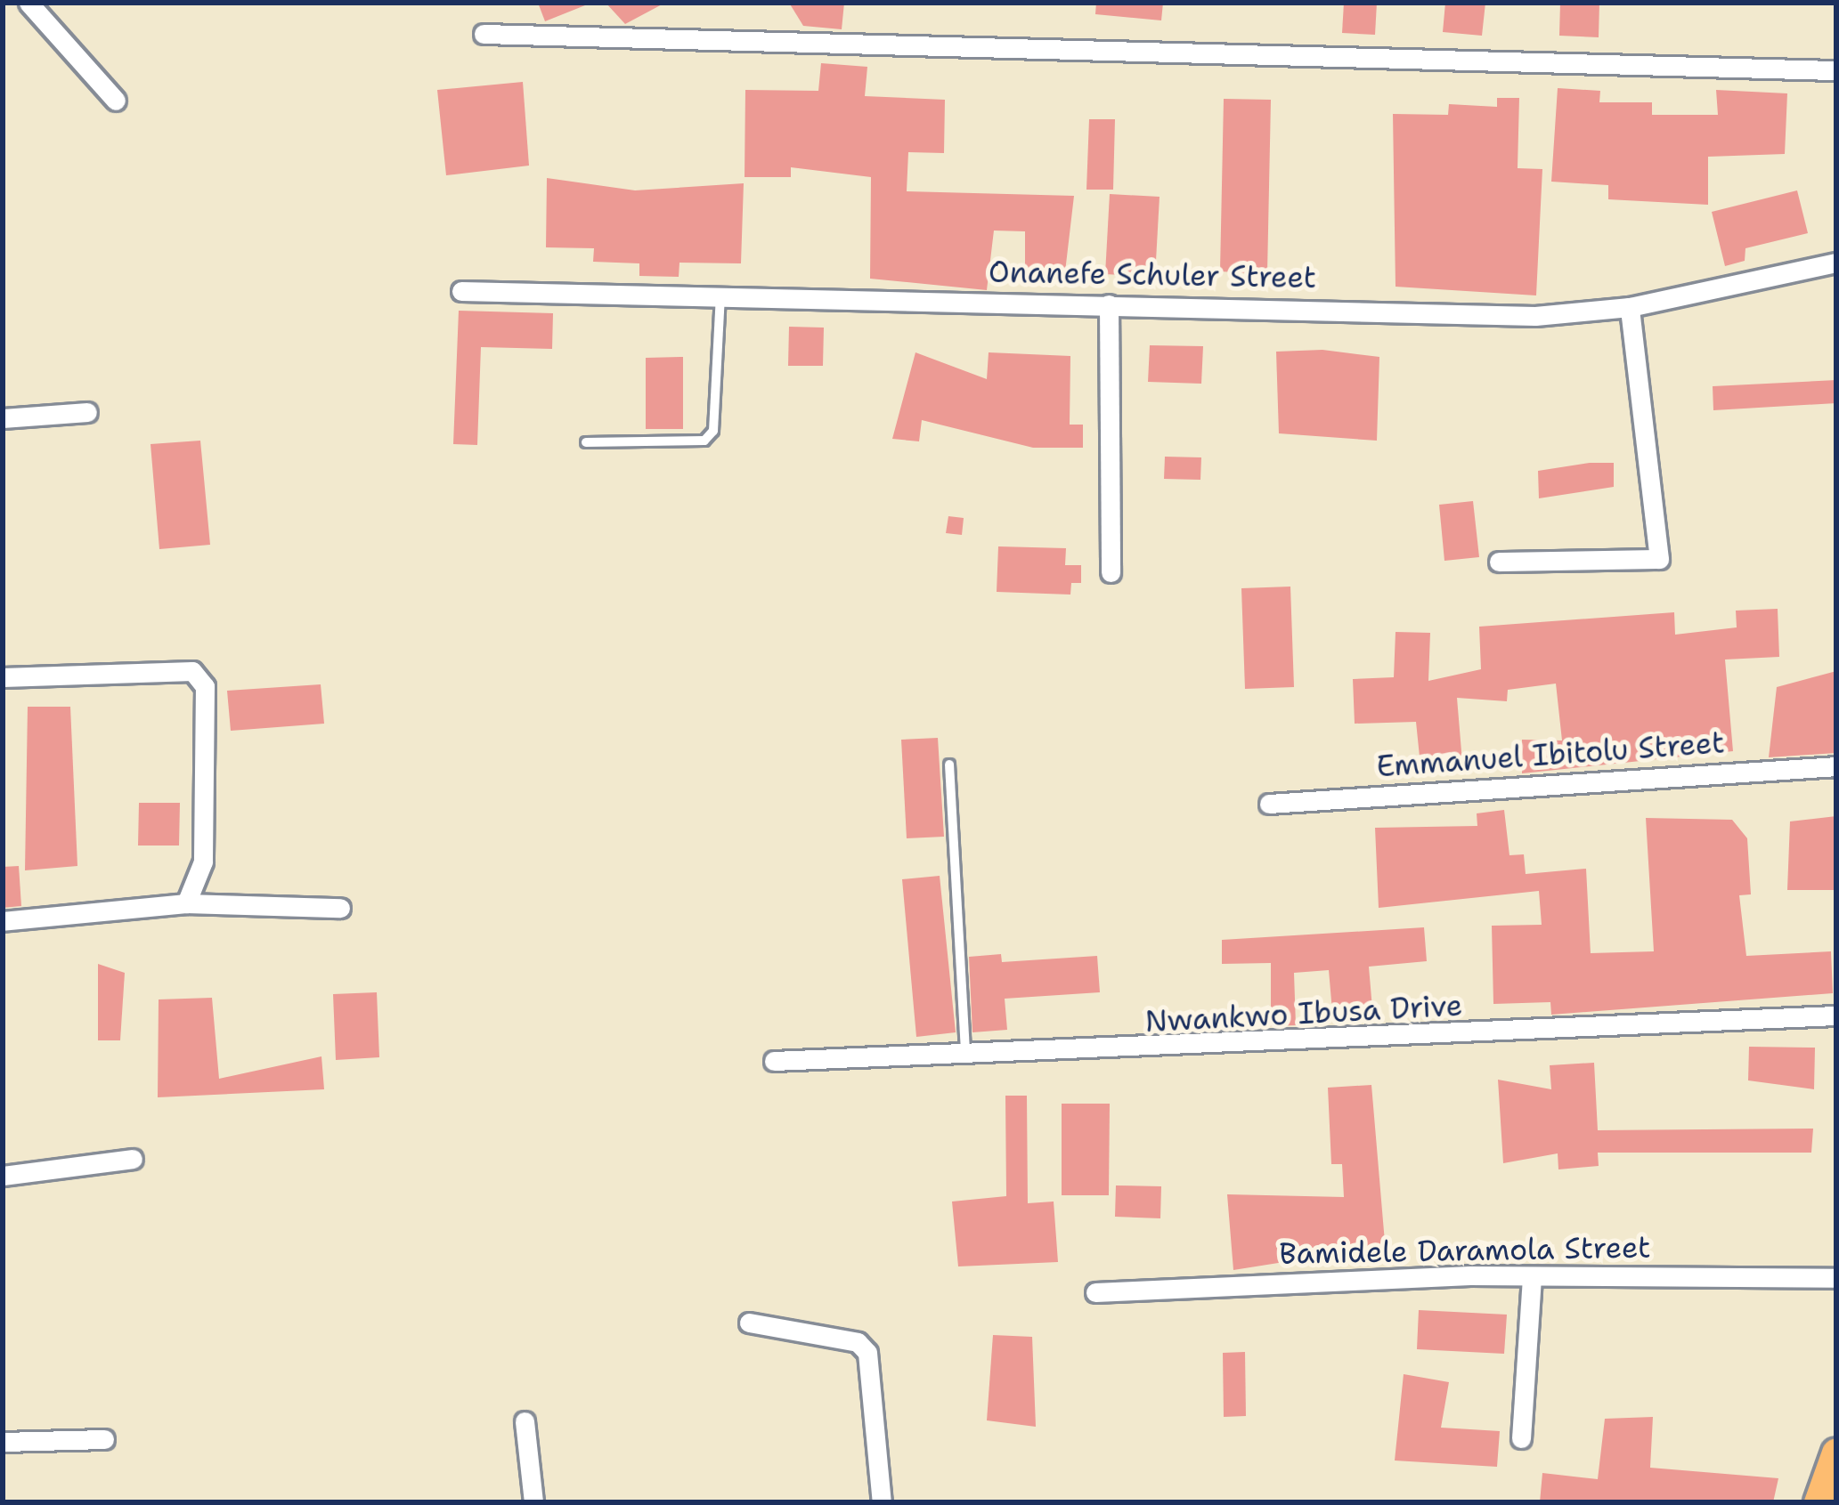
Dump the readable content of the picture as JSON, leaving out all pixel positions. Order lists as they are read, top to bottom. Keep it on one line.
{"streets":{"street":["Onanefe Schuler Street","Emmanuel Ibitolu Street","Nwankwo Ibusa Drive","Bamidele Daramola Street"]}}
